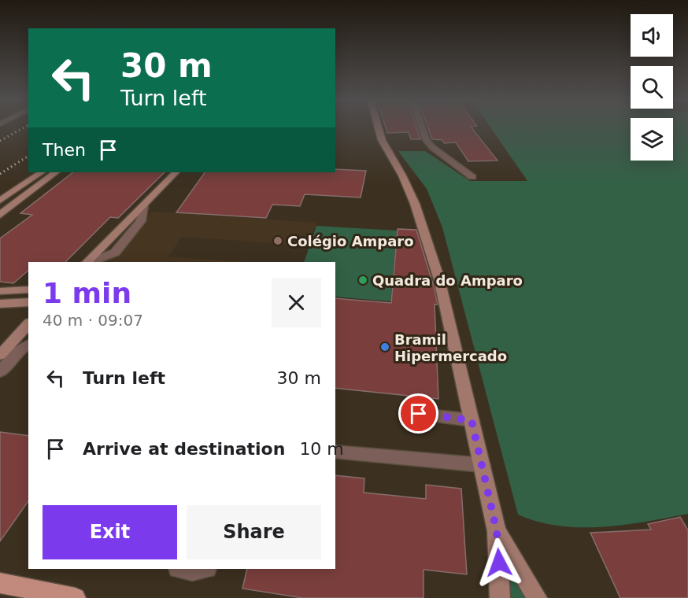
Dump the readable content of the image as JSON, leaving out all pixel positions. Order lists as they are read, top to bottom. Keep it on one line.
{"places":["Colégio Amparo","Quadra do Amparo","Bramil Hipermercado"],"page":{"turn":["30 m","Turn left"],"then":"Then","heading":["1 min","40 m · 09:07"],"list":[{"name":"Turn left","value":"30 m"},{"name":"Arrive at destination","value":"10 m"}],"buttons":["Exit","Share"]}}
